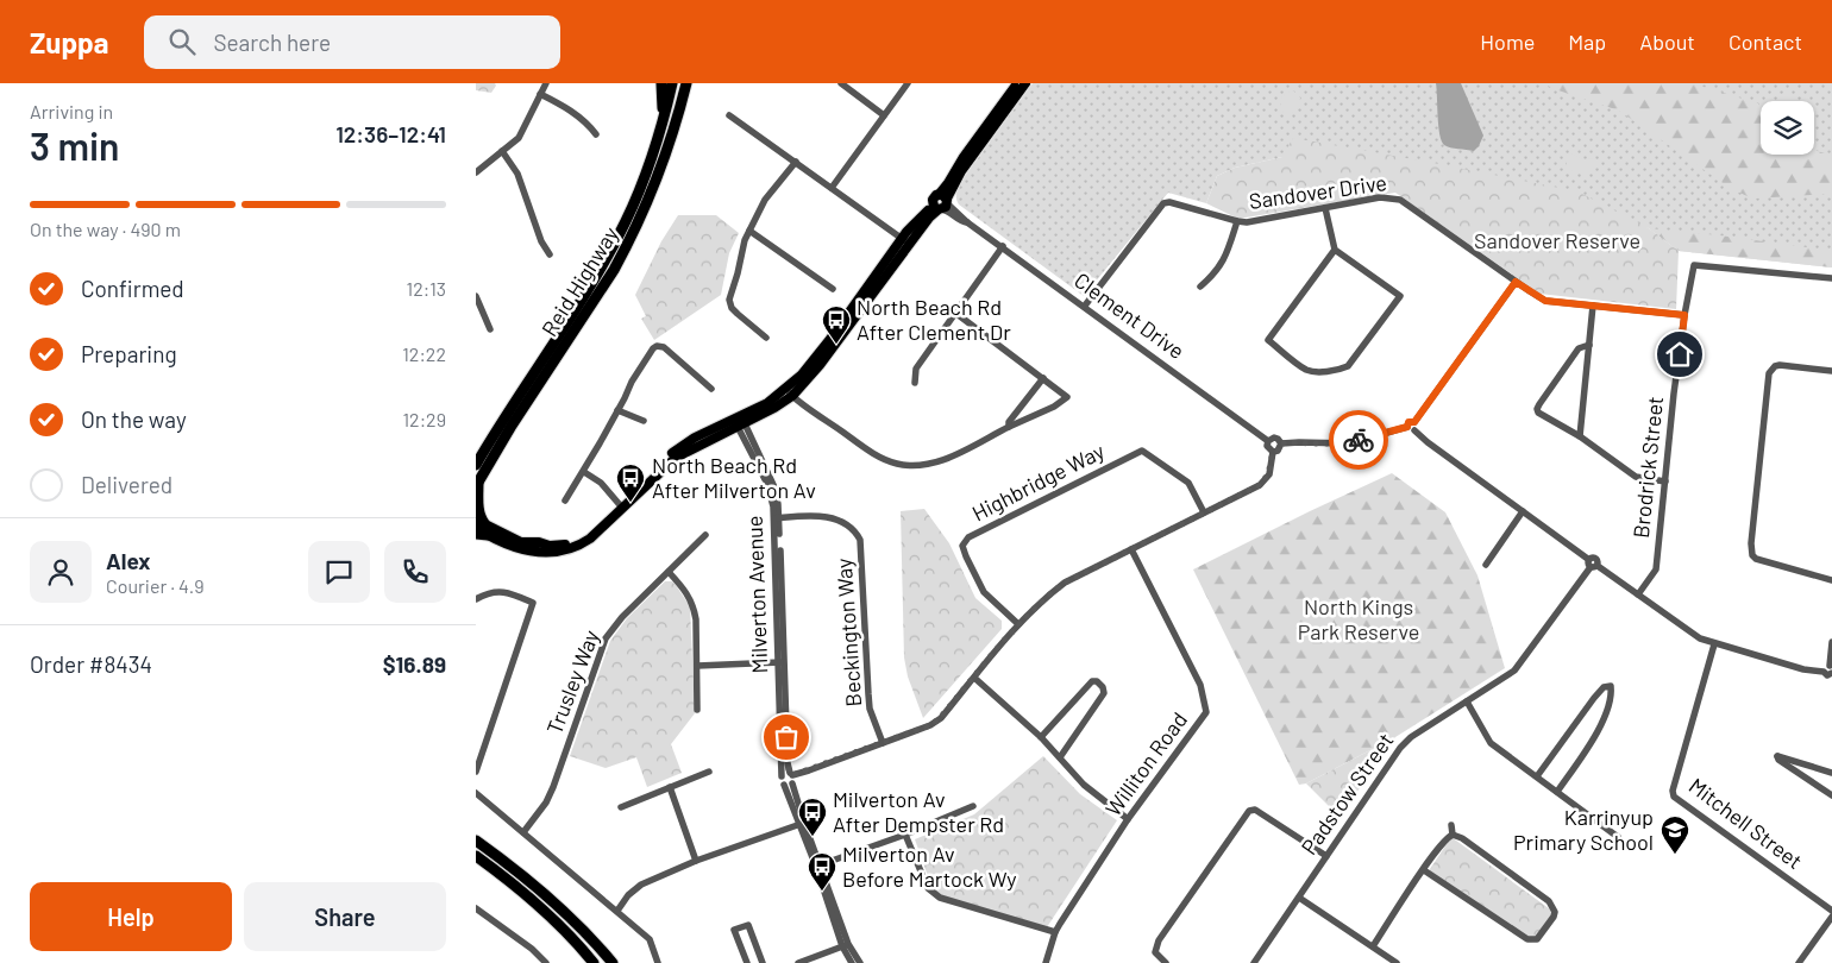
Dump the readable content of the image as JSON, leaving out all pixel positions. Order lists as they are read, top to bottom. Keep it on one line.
{"streets":{"highway":["Reid Highway"],"street":["Sandover Drive","Clement Drive","Brodrick Street","Highbridge Way","Milverton Avenue","Beckington Way","Trusley Way","Williton Road","Padstow Street","Mitchell Street"]},"crossings":[["Sandover Drive","Clement Drive"],["Sandover Drive","Brodrick Street"],["Milverton Avenue","Beckington Way"]],"parks":["Sandover Reserve","North Kings Park Reserve"],"places":{"bus stop":["North Beach Rd After Clement Dr","North Beach Rd After Milverton Av","Milverton Av After Dempster Rd","Milverton Av Before Martock Wy"],"school or university":["Karrinyup Primary School"]},"page":{"header":"Zuppa","search":"Search here","nav":["Home","Map","About","Contact"],"heading":["3 min","Arriving in","12:36–12:41"],"panel":["Alex","Courier · 4.9","Order #8434","$16.89"],"bar":"On the way · 490 m","list":[["Confirmed","12:13"],["Preparing","12:22"],["On the way","12:29"],"Delivered"],"buttons":["Help","Share"]}}
